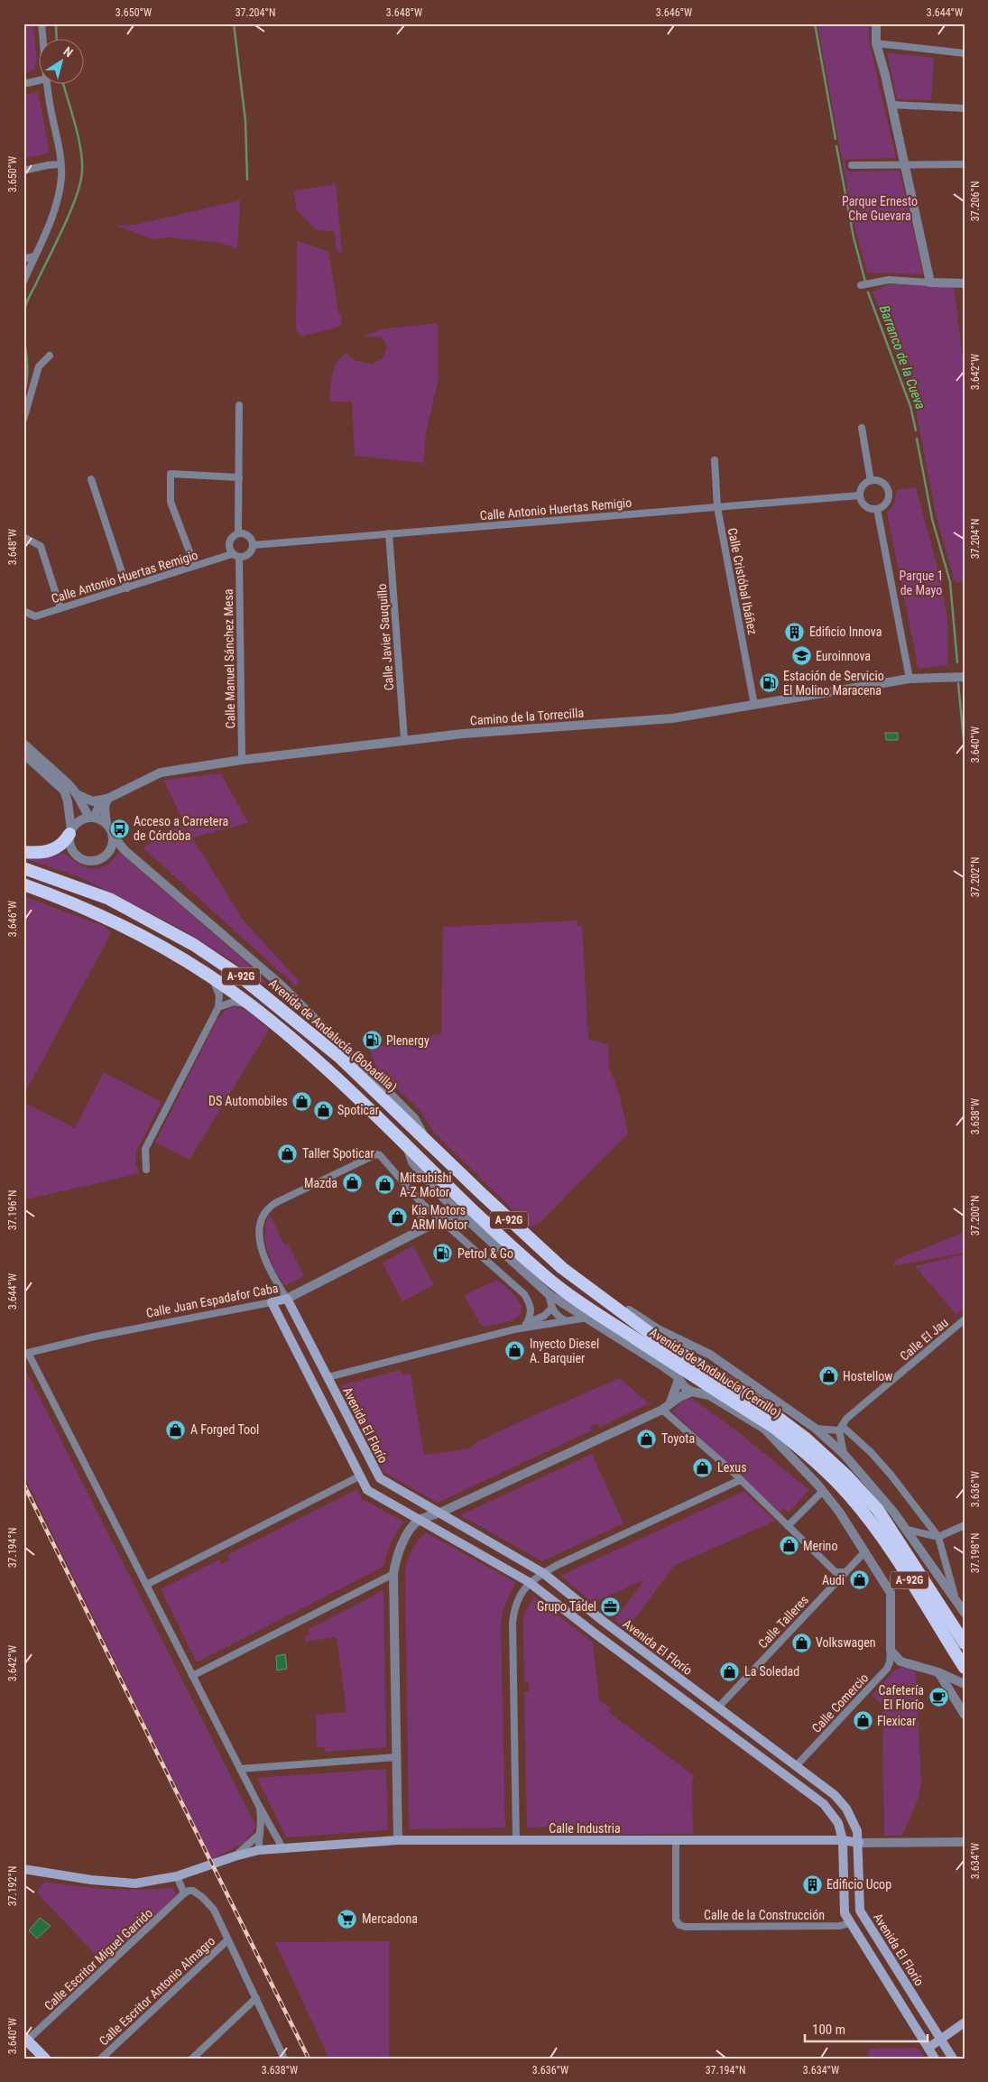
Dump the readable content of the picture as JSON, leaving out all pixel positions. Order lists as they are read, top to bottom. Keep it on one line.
{"streets":{"highway":["A-92G","Avenida de Andalucía (Bobadilla)","Avenida de Andalucía (Cerrillo)"],"main road":["Calle Juan Espadafor Caba","Avenida El Florío","Calle Industria"],"street":["Calle Antonio Huertas Remigio","Calle Cristóbal Ibáñez","Calle Javier Sauquillo","Calle Manuel Sánchez Mesa","Camino de la Torrecilla","Calle El Jau","Calle Talleres","Calle Comercio","Calle de la Construcción","Calle Escritor Miguel Garrido","Calle Escritor Antonio Almagro"]},"crossings":[["Calle Antonio Huertas Remigio","Calle Cristóbal Ibáñez"],["Calle Antonio Huertas Remigio","Calle Javier Sauquillo"],["Calle Antonio Huertas Remigio","Calle Manuel Sánchez Mesa"],["Calle Cristóbal Ibáñez","Camino de la Torrecilla"],["Calle Javier Sauquillo","Camino de la Torrecilla"],["Calle Manuel Sánchez Mesa","Camino de la Torrecilla"],["A-92G","Avenida de Andalucía (Cerrillo)"],["Avenida de Andalucía (Bobadilla)","Avenida de Andalucía (Cerrillo)"],["Calle Juan Espadafor Caba","Avenida El Florío"],["Avenida de Andalucía (Cerrillo)","Calle Talleres"],["Avenida de Andalucía (Cerrillo)","Calle Comercio"],["Avenida El Florío","Calle Talleres"],["Avenida El Florío","Calle Comercio"],["Avenida El Florío","Calle Industria"],["Calle Industria","Calle de la Construcción"]],"water":["Barranco de la Cueva"],"parks":["Parque Ernesto Che Guevara","Parque 1 de Mayo"],"places":{"building":["Edificio Innova","Edificio Ucop"],"school or university":["Euroinnova"],"fuel station":["Estación de Servicio El Molino Maracena","Plenergy","Petrol & Go"],"bus stop":["Acceso a Carretera de Córdoba"],"shop":["DS Automobiles","Spoticar","Taller Spoticar","Mazda","Mitsubishi A-Z Motor","Kia Motors ARM Motor","Inyecto Diesel A. Barquier","Hostellow","A Forged Tool","Toyota","Lexus","Merino","Audi","Volkswagen","La Soledad","Flexicar"],"office":["Grupo Tádel"],"cafe":["Cafetería El Florío"],"supermarket":["Mercadona"]},"scale_bar":"100 m","north":"top right","coordinates":["3.650°W","37.204°N","3.648°W","3.646°W","3.644°W","37.206°N","3.642°W","3.640°W","37.202°N","3.638°W","37.196°N","37.200°N","3.636°W","37.194°N","37.198°N","3.634°W","37.192°N"]}
